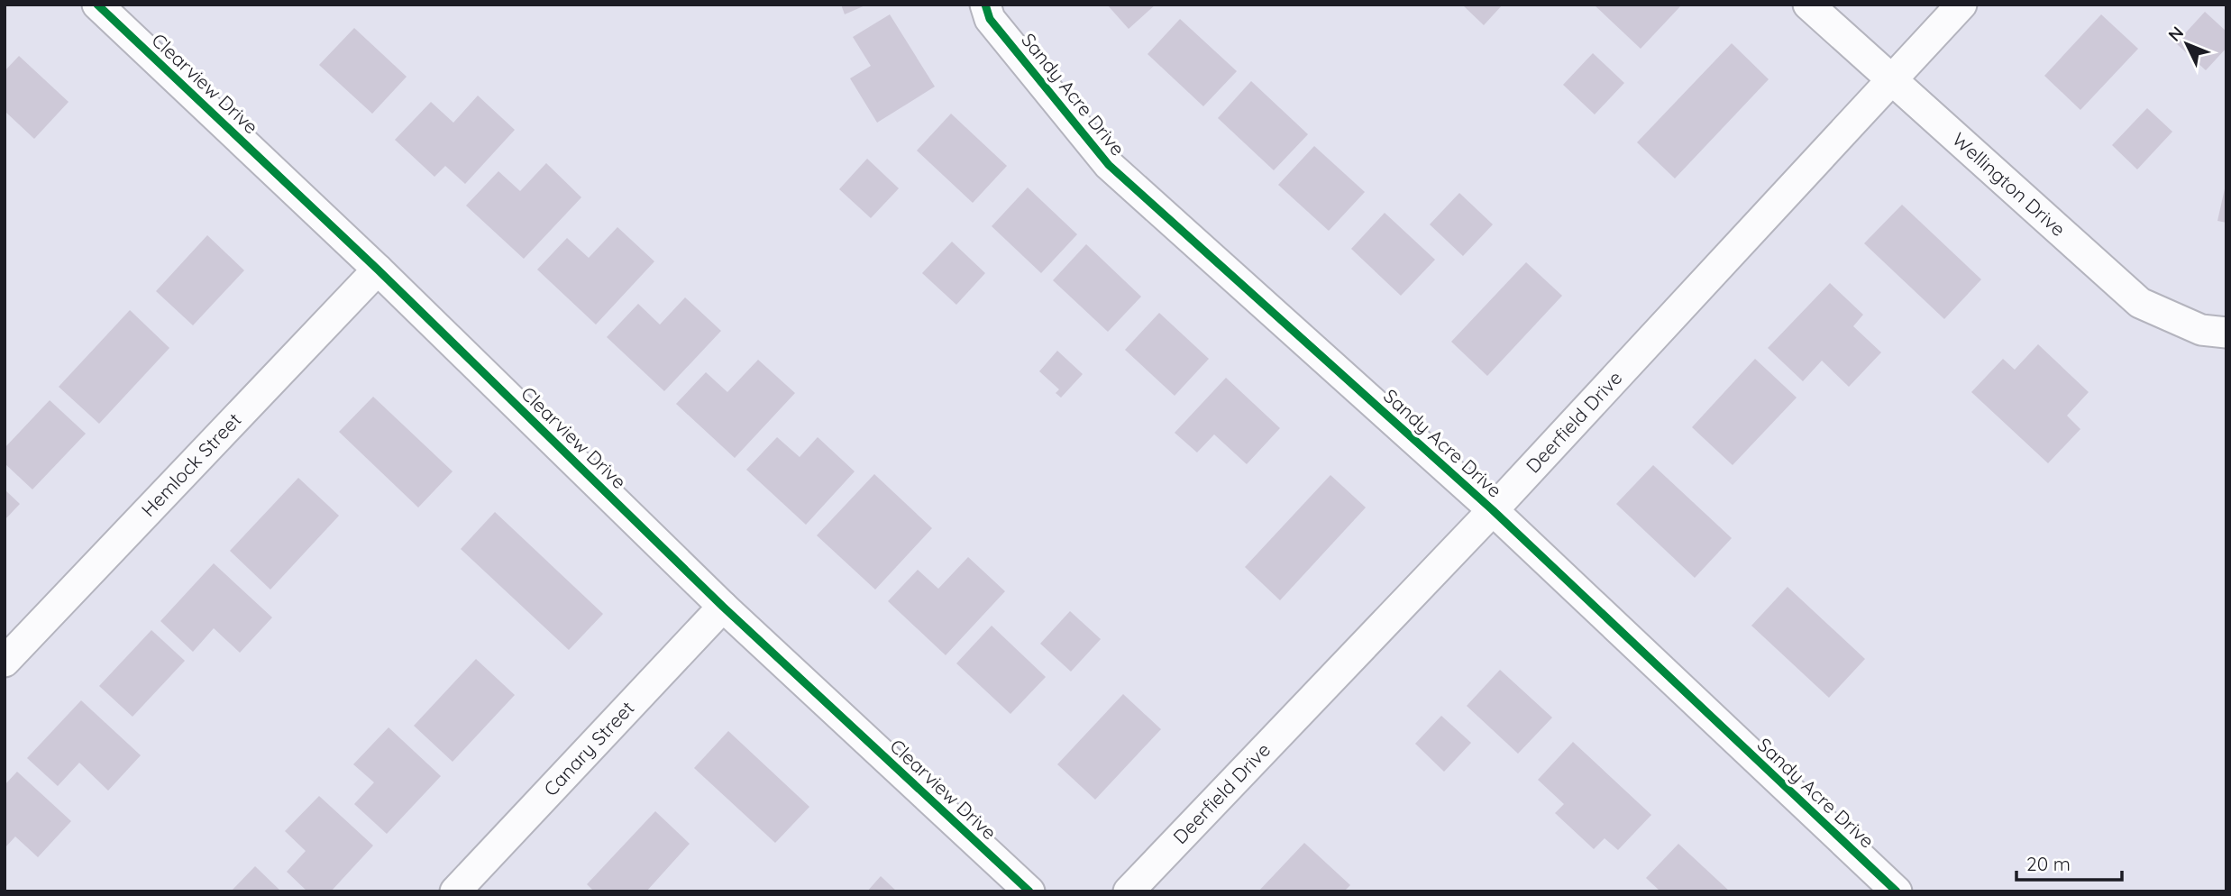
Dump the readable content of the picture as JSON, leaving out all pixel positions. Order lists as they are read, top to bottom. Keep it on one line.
{"streets":{"street":["Clearview Drive","Sandy Acre Drive","Wellington Drive","Deerfield Drive","Hemlock Street","Canary Street"]},"crossings":[["Clearview Drive","Hemlock Street"],["Clearview Drive","Canary Street"],["Sandy Acre Drive","Deerfield Drive"],["Wellington Drive","Deerfield Drive"]],"scale_bar":"20 m","north":"top left"}
